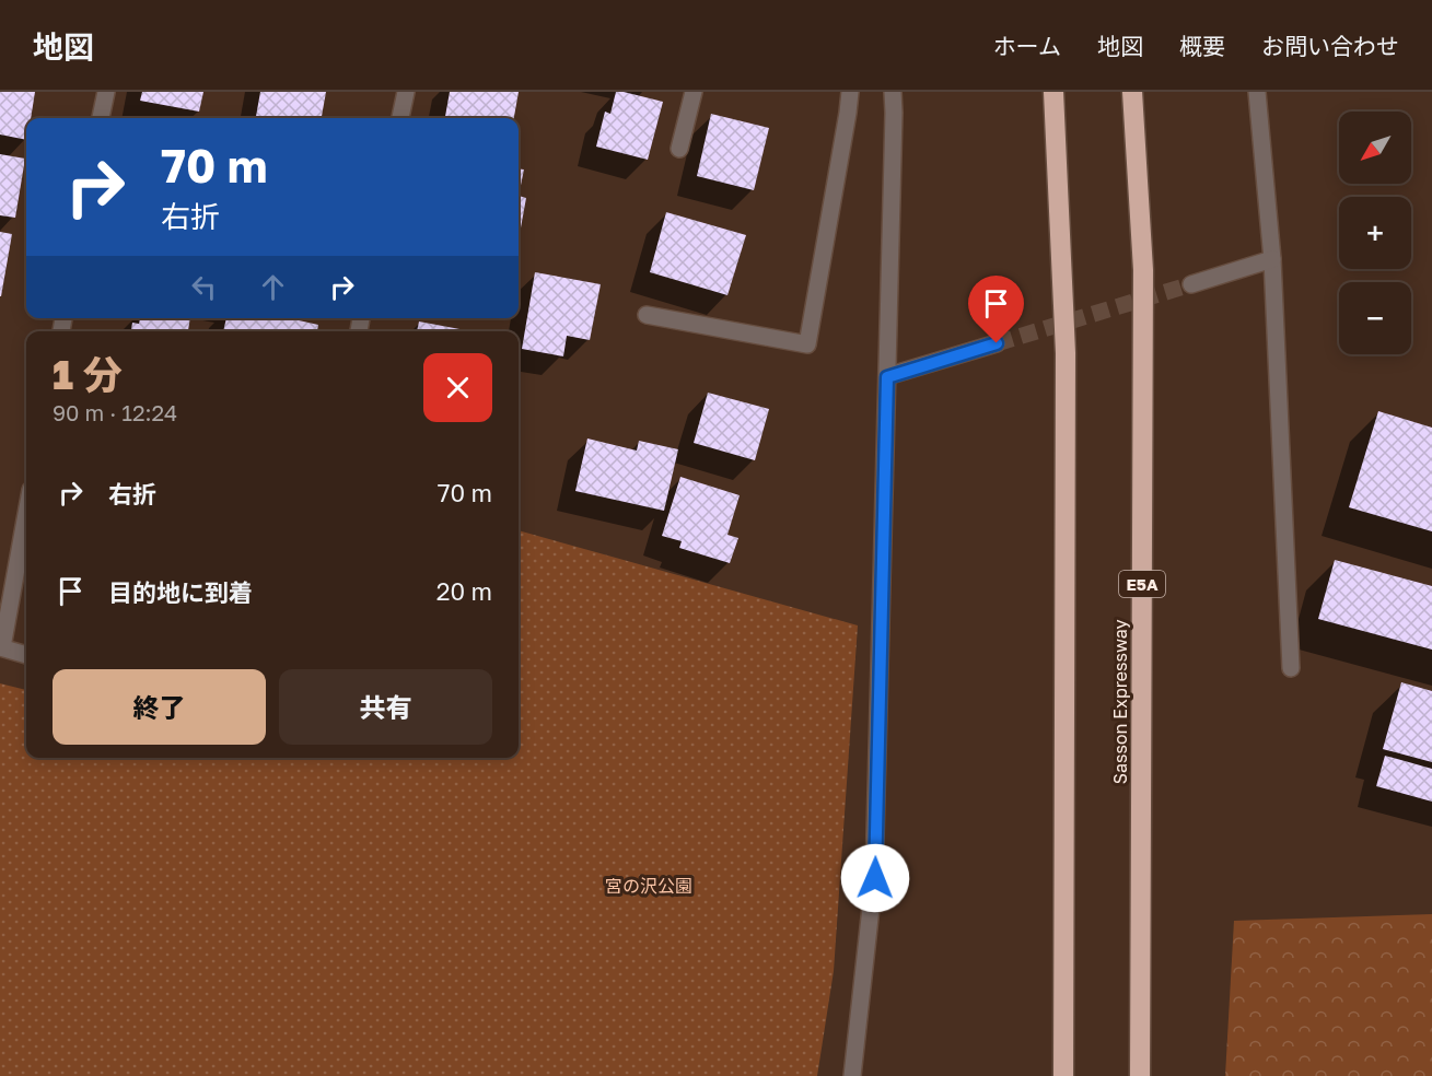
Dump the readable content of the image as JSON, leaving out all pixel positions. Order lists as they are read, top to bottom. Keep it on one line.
{"streets":{"highway":["E5A","Sasson Expressway"]},"parks":["宮の沢公園"],"north":"bottom left","page":{"header":"地図","nav":["ホーム","地図","概要","お問い合わせ"],"map_buttons":["+","−"],"turn":["70 m","右折"],"heading":["1 分","90 m · 12:24"],"list":[{"name":"右折","value":"70 m"},{"name":"目的地に到着","value":"20 m"}],"buttons":["終了","共有"]}}
